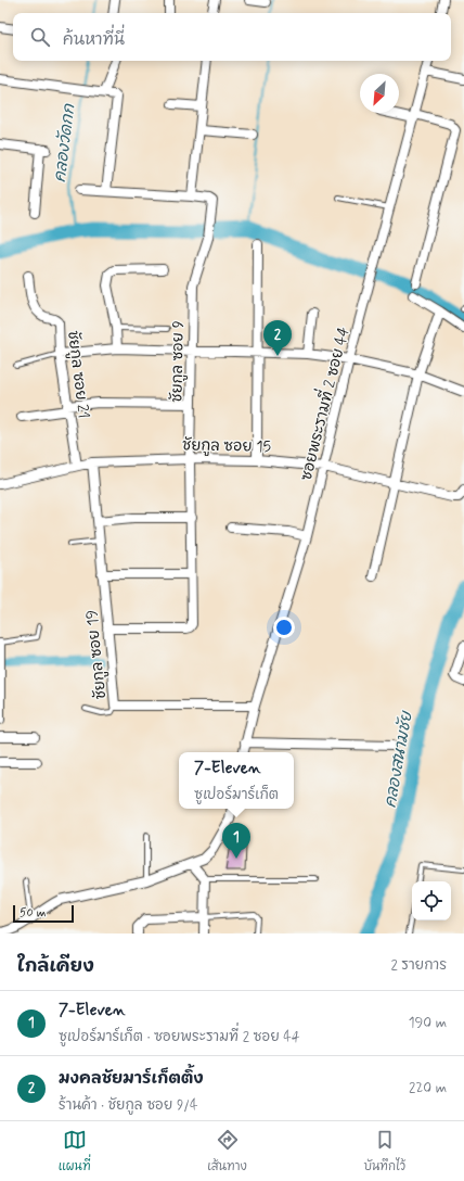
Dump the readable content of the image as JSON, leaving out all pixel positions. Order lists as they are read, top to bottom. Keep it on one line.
{"streets":{"street":["ชัยกูล ซอย 9","ชัยกูล ซอย 21","ซอยพระรามที่ 2 ซอย 44","ชัยกูล ซอย 15","ชัยกูล ซอย 19"]},"crossings":[["ชัยกูล ซอย 9","ชัยกูล ซอย 15"],["ชัยกูล ซอย 9","ชัยกูล ซอย 19"],["ชัยกูล ซอย 21","ชัยกูล ซอย 15"],["ซอยพระรามที่ 2 ซอย 44","ชัยกูล ซอย 15"],["ซอยพระรามที่ 2 ซอย 44","ชัยกูล ซอย 19"],["ชัยกูล ซอย 15","ชัยกูล ซอย 19"]],"water":["คลองวัดกก","คลองสนามชัย"],"scale_bar":"50 m","north":"bottom left","page":{"search":"ค้นหาที่นี่","pins":["2","1"],"popup":["7-Eleven","ซูเปอร์มาร์เก็ต"],"scale":"50 m","heading":["ใกล้เคียง","2 รายการ"],"list":[{"mark":"1","name":"7-Eleven","note":"ซูเปอร์มาร์เก็ต · ซอยพระรามที่ 2 ซอย 44","value":"190 m"},{"mark":"2","name":"มงคลชัยมาร์เก็ตติ้ง","note":"ร้านค้า · ชัยกูล ซอย 9/4","value":"220 m"}],"nav":["แผนที่","เส้นทาง","บันทึกไว้"]}}
